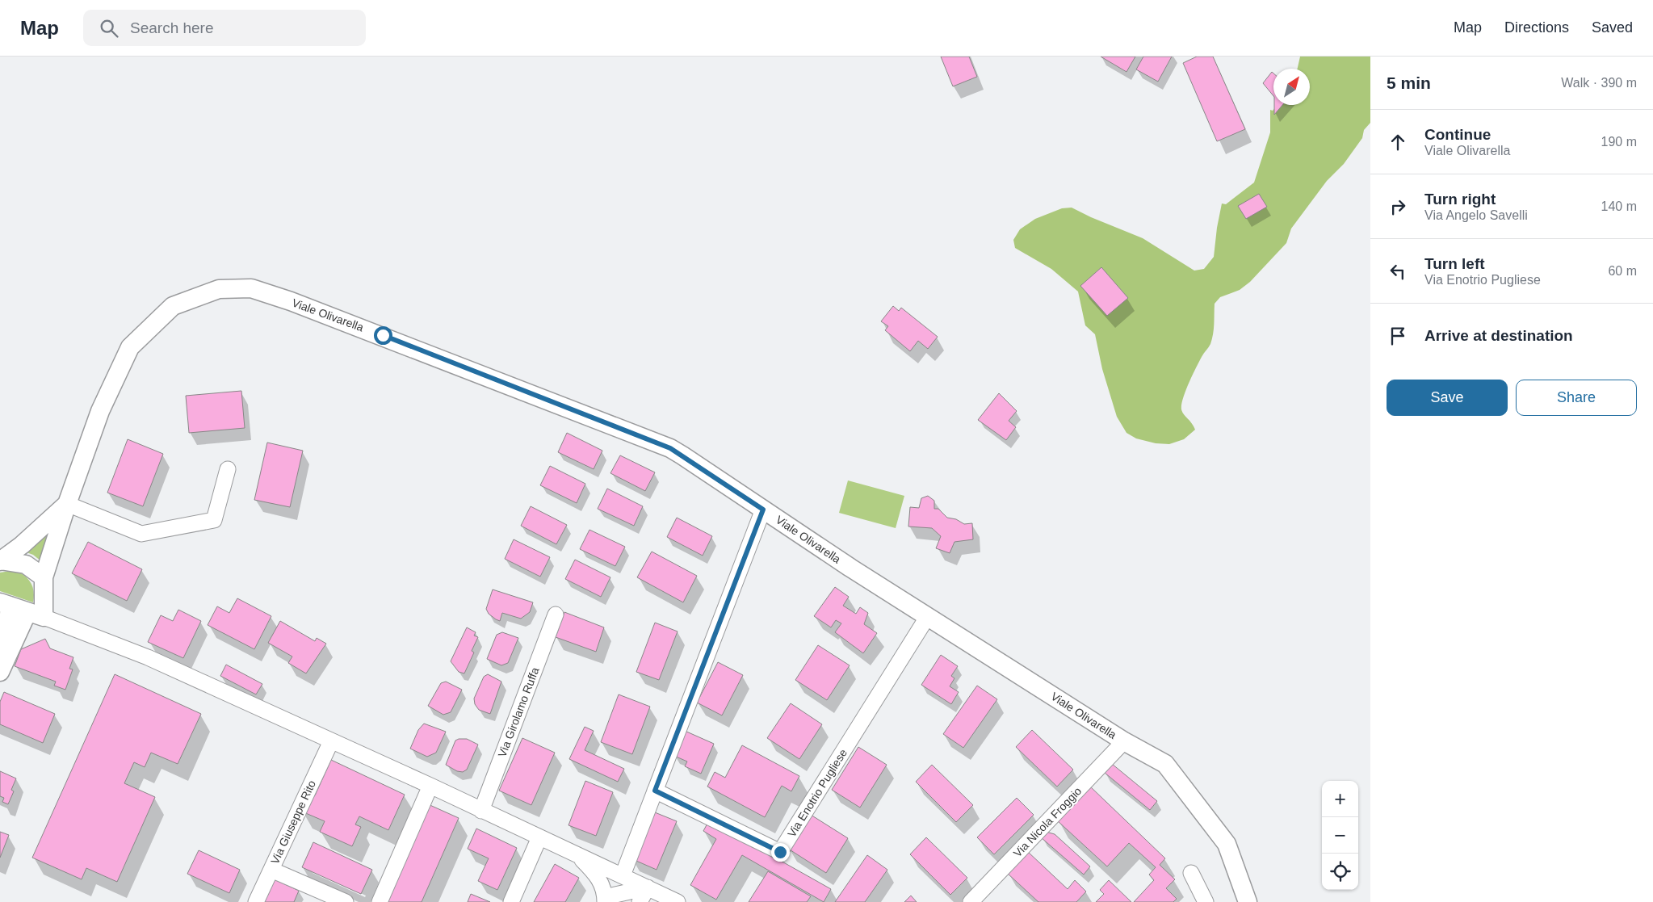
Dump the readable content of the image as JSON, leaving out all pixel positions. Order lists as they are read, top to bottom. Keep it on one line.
{"streets":{"street":["Viale Olivarella","Via Girolamo Ruffa","Via Enotrio Pugliese","Via Giuseppe Rito","Via Nicola Froggio"]},"crossings":[["Viale Olivarella","Via Enotrio Pugliese"],["Viale Olivarella","Via Nicola Froggio"]],"north":"top right","page":{"header":"Map","search":"Search here","nav":["Map","Directions","Saved"],"heading":["5 min","Walk · 390 m"],"list":[["Continue","Viale Olivarella","190 m"],["Turn right","Via Angelo Savelli","140 m"],["Turn left","Via Enotrio Pugliese","60 m"],"Arrive at destination"],"buttons":["Save","Share"],"map_buttons":["+","−"]}}
